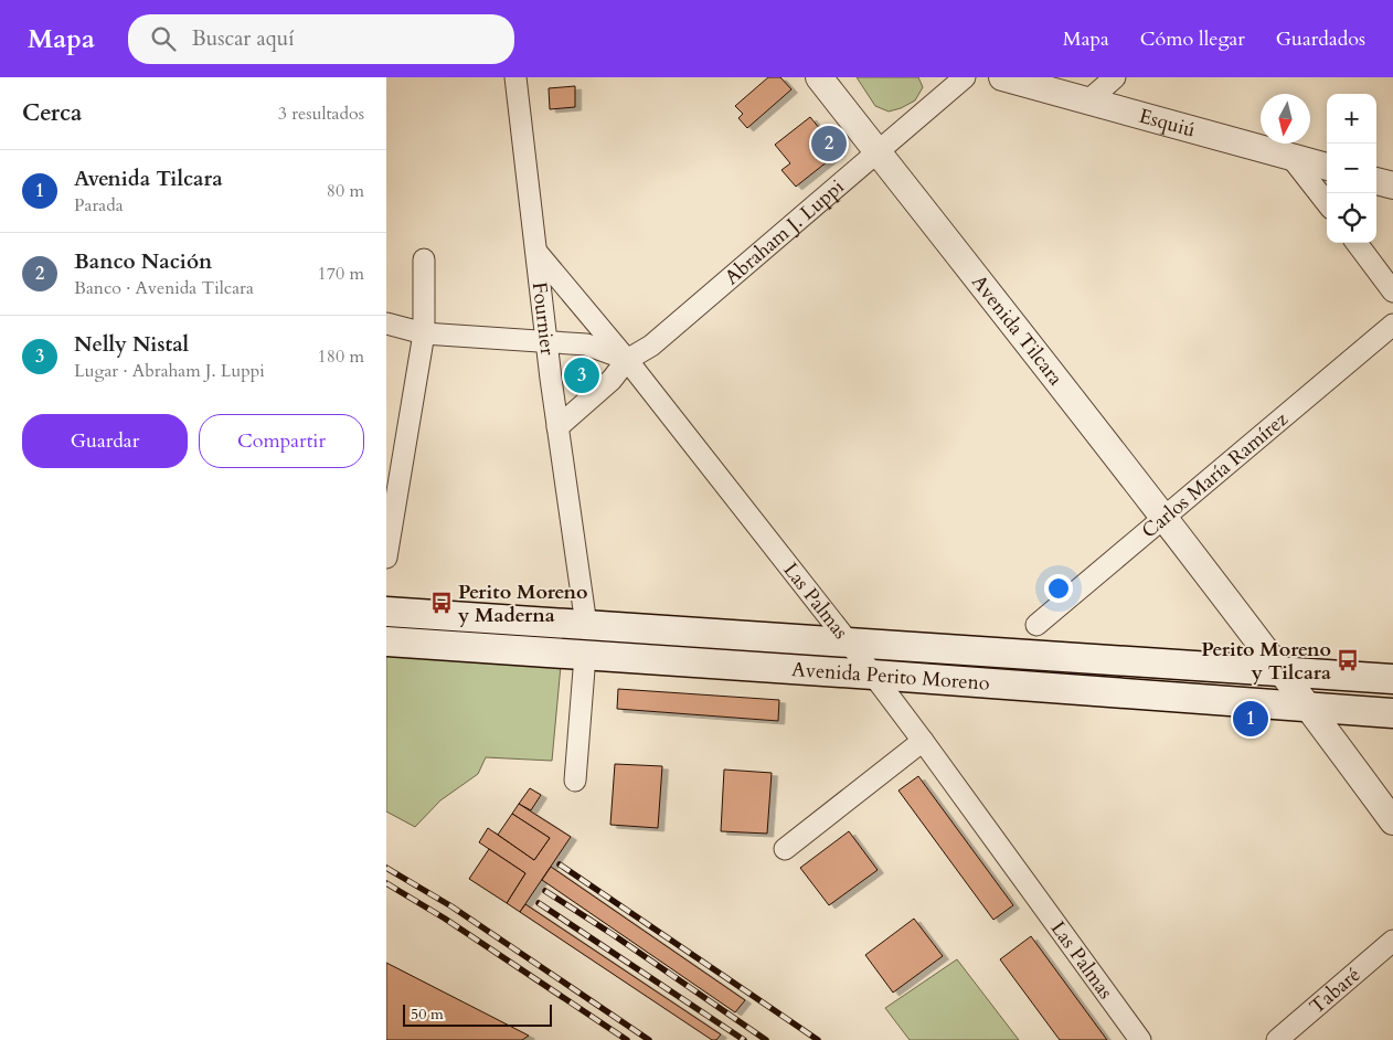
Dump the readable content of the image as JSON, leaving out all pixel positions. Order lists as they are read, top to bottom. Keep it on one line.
{"streets":{"main road":["Avenida Perito Moreno"],"street":["Esquiú","Abraham J. Luppi","Fournier","Avenida Tilcara","Carlos María Ramírez","Las Palmas","Tabaré"]},"crossings":[["Abraham J. Luppi","Fournier"],["Abraham J. Luppi","Avenida Tilcara"],["Abraham J. Luppi","Las Palmas"],["Fournier","Las Palmas"],["Fournier","Avenida Perito Moreno"],["Avenida Tilcara","Carlos María Ramírez"],["Avenida Tilcara","Avenida Perito Moreno"],["Las Palmas","Avenida Perito Moreno"]],"places":{"bus stop":["Perito Moreno y Maderna","Perito Moreno y Tilcara"]},"scale_bar":"50 m","north":"bottom","page":{"header":"Mapa","search":"Buscar aquí","nav":["Mapa","Cómo llegar","Guardados"],"heading":["Cerca","3 resultados"],"map_buttons":["+","−"],"pins":["2","3","1"],"list":[{"mark":"1","name":"Avenida Tilcara","note":"Parada","value":"80 m"},{"mark":"2","name":"Banco Nación","note":"Banco · Avenida Tilcara","value":"170 m"},{"mark":"3","name":"Nelly Nistal","note":"Lugar · Abraham J. Luppi","value":"180 m"}],"buttons":["Guardar","Compartir"],"scale":"50 m"}}
